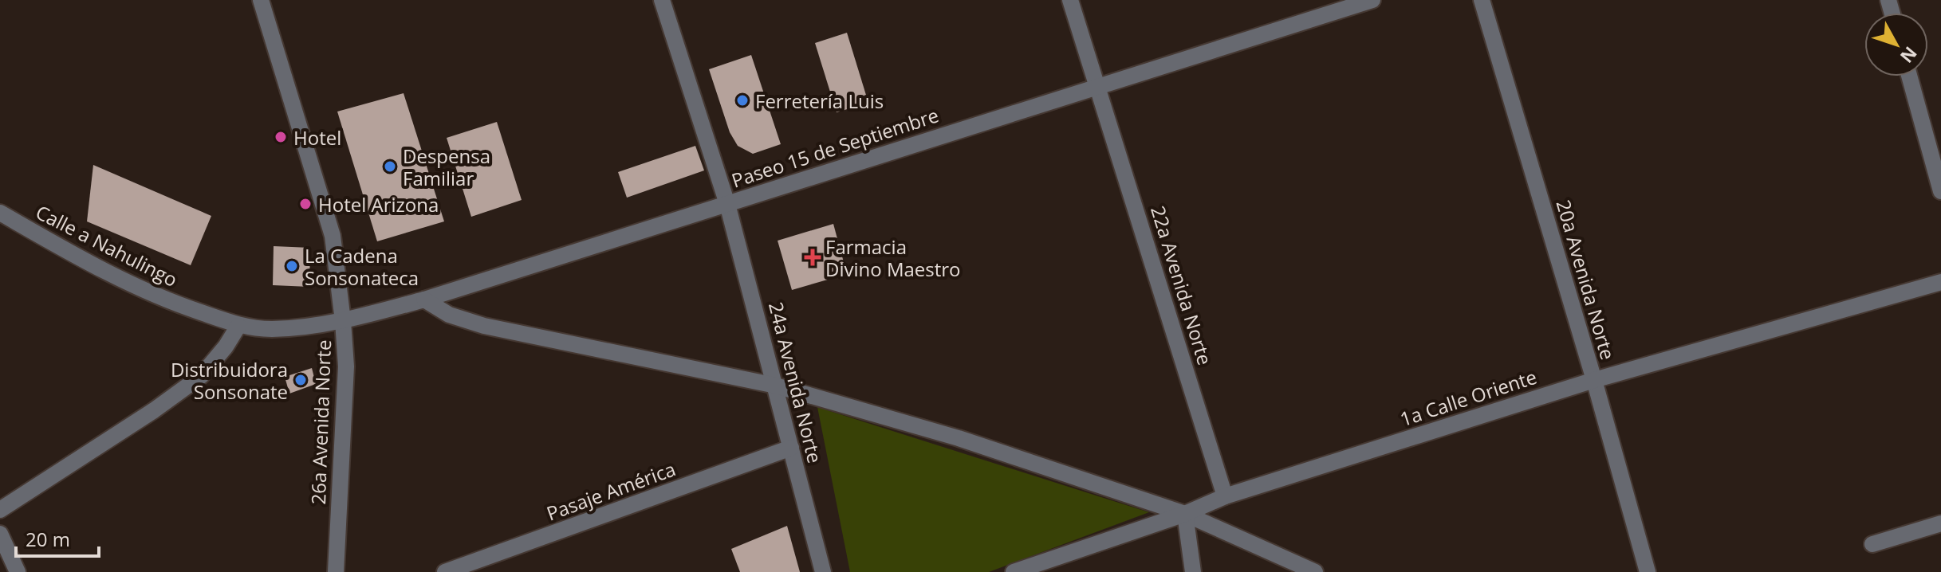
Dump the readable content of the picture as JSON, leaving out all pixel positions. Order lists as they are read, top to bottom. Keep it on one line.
{"streets":{"street":["Paseo 15 de Septiembre","Calle a Nahulingo","20a Avenida Norte","22a Avenida Norte","24a Avenida Norte","1a Calle Oriente","26a Avenida Norte","Pasaje América"]},"crossings":[["Paseo 15 de Septiembre","Calle a Nahulingo"],["Paseo 15 de Septiembre","22a Avenida Norte"],["Paseo 15 de Septiembre","24a Avenida Norte"],["Paseo 15 de Septiembre","26a Avenida Norte"],["20a Avenida Norte","1a Calle Oriente"],["22a Avenida Norte","1a Calle Oriente"],["24a Avenida Norte","Pasaje América"]],"places":{"other":["Ferretería Luis","Hotel","Despensa Familiar","Hotel Arizona","La Cadena Sonsonateca","Distribuidora Sonsonate"],"health":["Farmacia Divino Maestro"]},"scale_bar":"20 m","north":"bottom right"}
